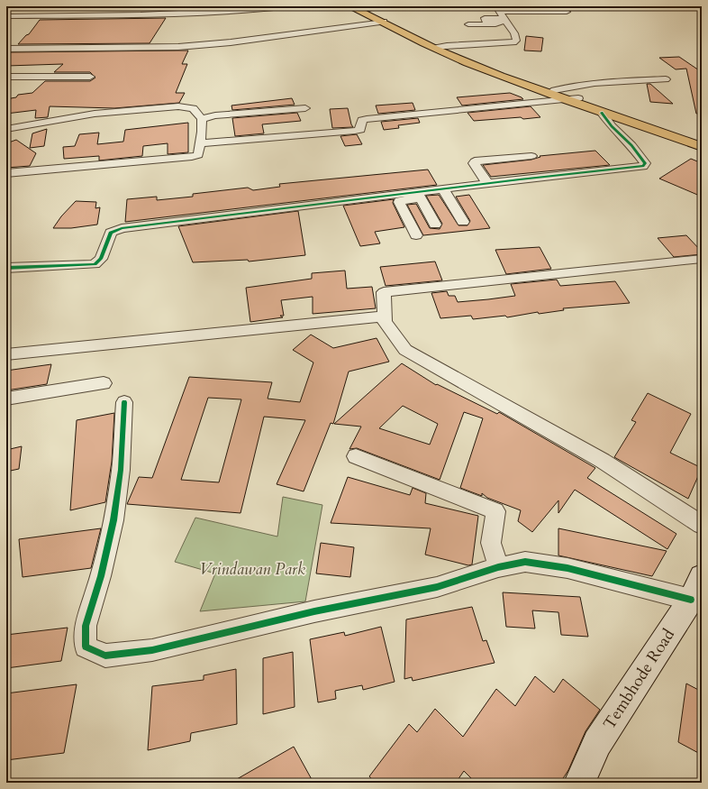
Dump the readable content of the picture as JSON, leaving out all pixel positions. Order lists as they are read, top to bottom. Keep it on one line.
{"streets":{"street":["Tembhode Road"]},"parks":["Vrindawan Park"]}
